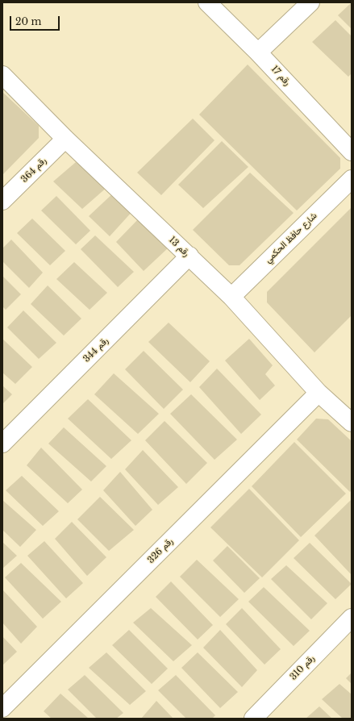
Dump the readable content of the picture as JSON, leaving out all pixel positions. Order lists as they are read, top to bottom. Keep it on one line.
{"streets":{"street":["رقم 17","رقم 364","شارع حافظ الحكمي","رقم 13","رقم 344","رقم 326","رقم 310"]},"crossings":[["رقم 364","رقم 13"],["شارع حافظ الحكمي","رقم 13"],["رقم 13","رقم 344"],["رقم 13","رقم 326"]],"scale_bar":"20 m"}
